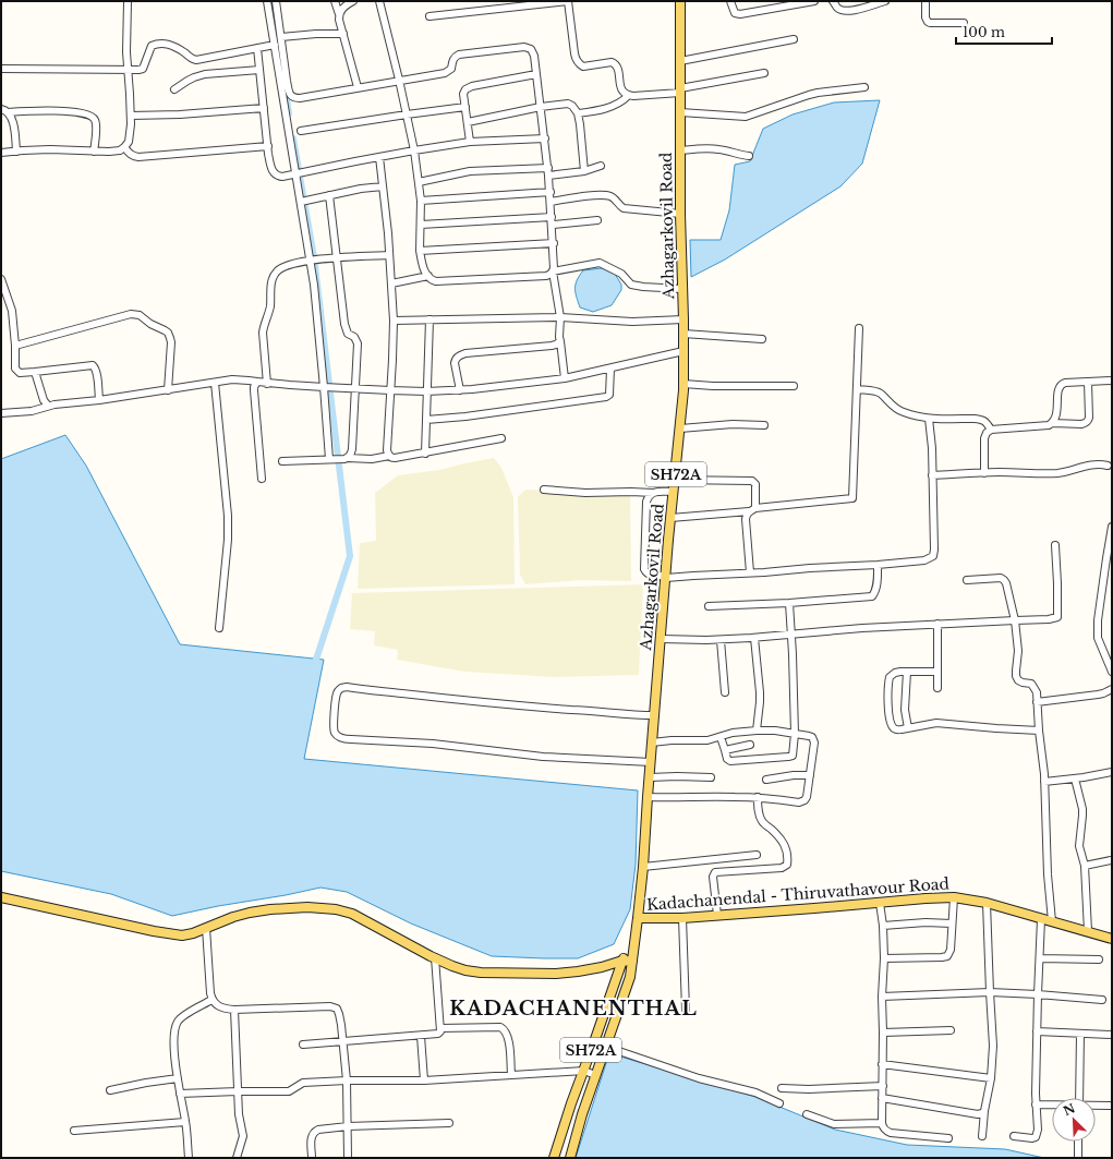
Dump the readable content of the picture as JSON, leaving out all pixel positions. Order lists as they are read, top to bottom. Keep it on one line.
{"streets":{"main road":["Azhagarkovil Road","SH72A","Kadachanendal - Thiruvathavour Road"]},"crossings":[["Azhagarkovil Road","Kadachanendal - Thiruvathavour Road"]],"districts":["KADACHANENTHAL"],"scale_bar":"100 m","north":"top left"}
